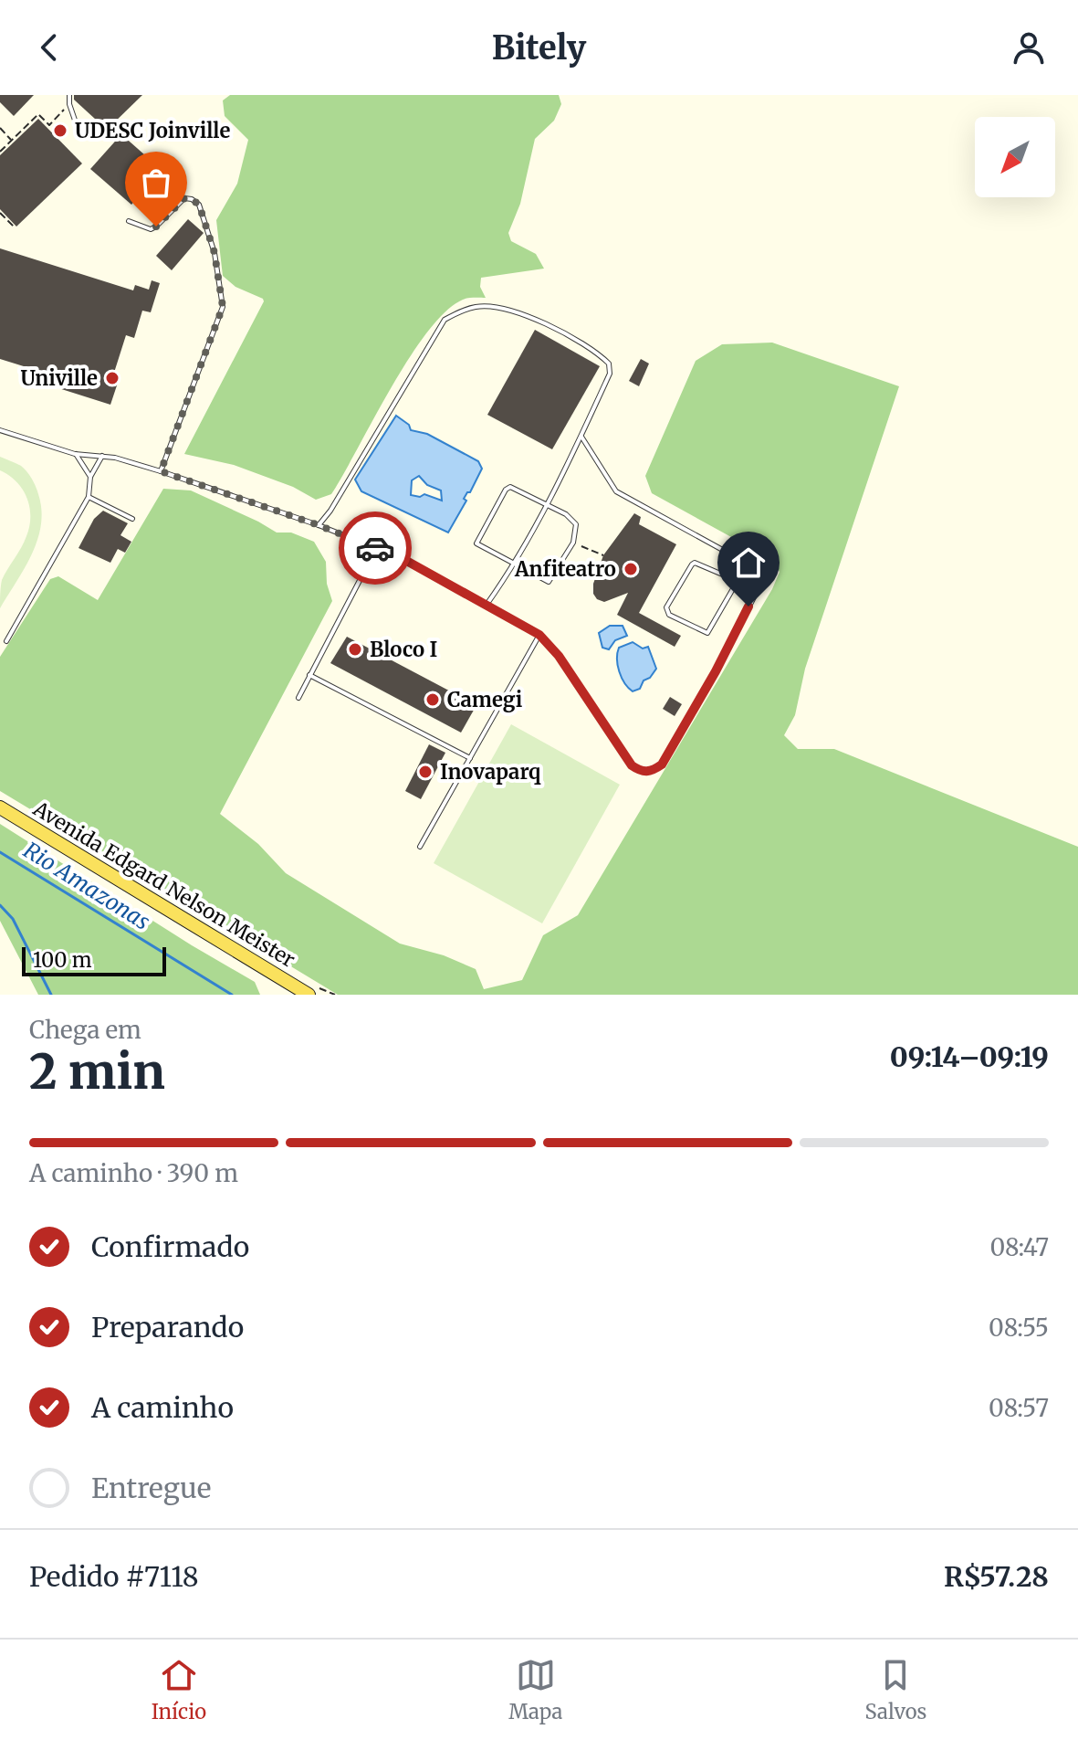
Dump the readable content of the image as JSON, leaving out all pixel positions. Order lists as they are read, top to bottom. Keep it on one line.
{"streets":{"main road":["Avenida Edgard Nelson Meister"]},"water":["Rio Amazonas"],"places":["UDESC Joinville","Univille","Anfiteatro","Bloco I","Camegi","Inovaparq"],"scale_bar":"100 m","north":"bottom left","page":{"header":"Bitely","scale":"100 m","heading":["2 min","Chega em","09:14–09:19"],"panel":["Pedido #7118","R$57.28"],"bar":"A caminho · 390 m","list":[["Confirmado","08:47"],["Preparando","08:55"],["A caminho","08:57"],"Entregue"],"tabs":["Início","Mapa","Salvos"]}}
